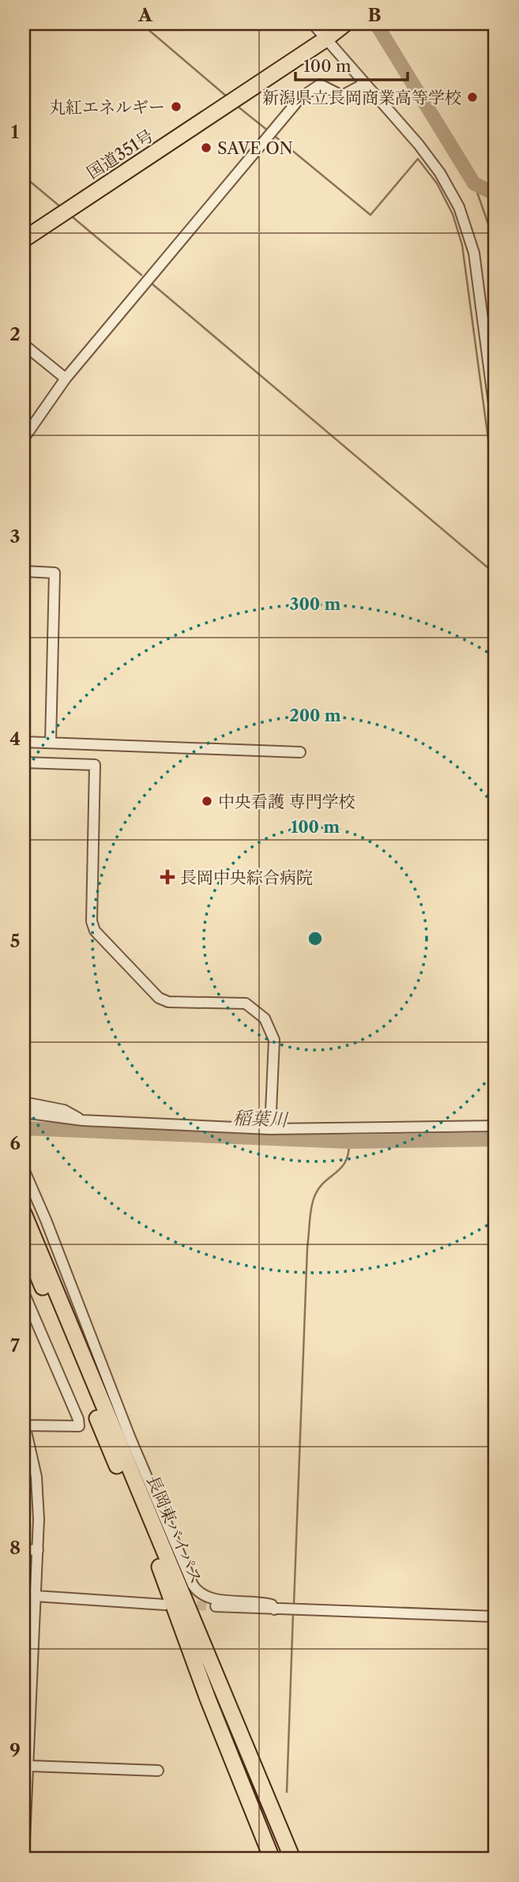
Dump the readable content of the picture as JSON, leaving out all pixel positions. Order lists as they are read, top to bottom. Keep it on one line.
{"streets":{"highway":["国道351号","長岡東バイパス"]},"water":["稲葉川"],"places":{"other":["新潟県立長岡商業高等学校","丸紅エネルギー","SAVE ON","中央看護 専門学校"],"health":["長岡中央綜合病院"]},"scale_bar":"100 m","grid":{"columns":["A","B"],"rows":["1","2","3","4","5","6","7","8","9"]},"rings":["300 m","200 m","100 m"]}
